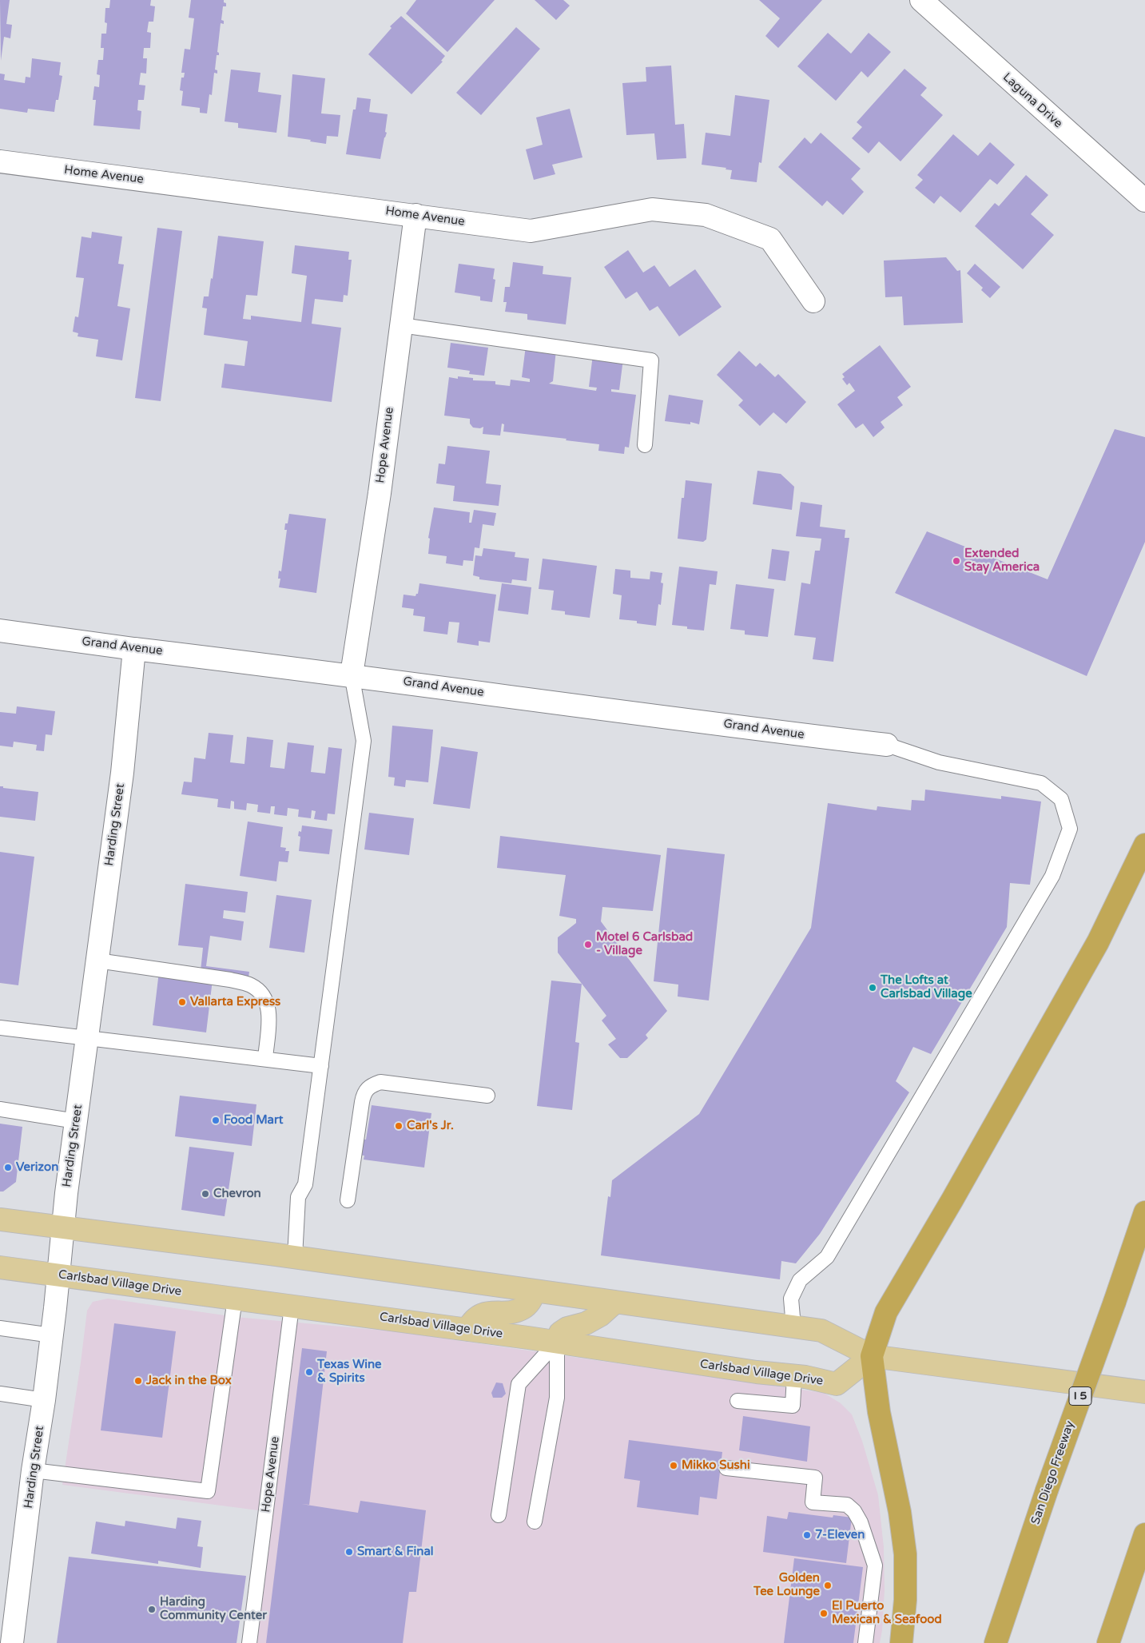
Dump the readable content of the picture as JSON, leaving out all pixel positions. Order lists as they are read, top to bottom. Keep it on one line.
{"streets":{"highway":["I 5","San Diego Freeway"],"main road":["Carlsbad Village Drive"],"street":["Laguna Drive","Home Avenue","Hope Avenue","Grand Avenue","Harding Street"]},"crossings":[["Home Avenue","Hope Avenue"],["Hope Avenue","Grand Avenue"],["Hope Avenue","Carlsbad Village Drive"],["Grand Avenue","Harding Street"],["Harding Street","Carlsbad Village Drive"]],"places":["Extended Stay America","Motel 6 Carlsbad - Village","The Lofts at Carlsbad Village","Vallarta Express","Food Mart","Carl's Jr.","Verizon","Chevron","Texas Wine & Spirits","Jack in the Box","Mikko Sushi","7-Eleven","Smart & Final","Golden Tee Lounge","Harding Community Center","El Puerto Mexican & Seafood"]}
